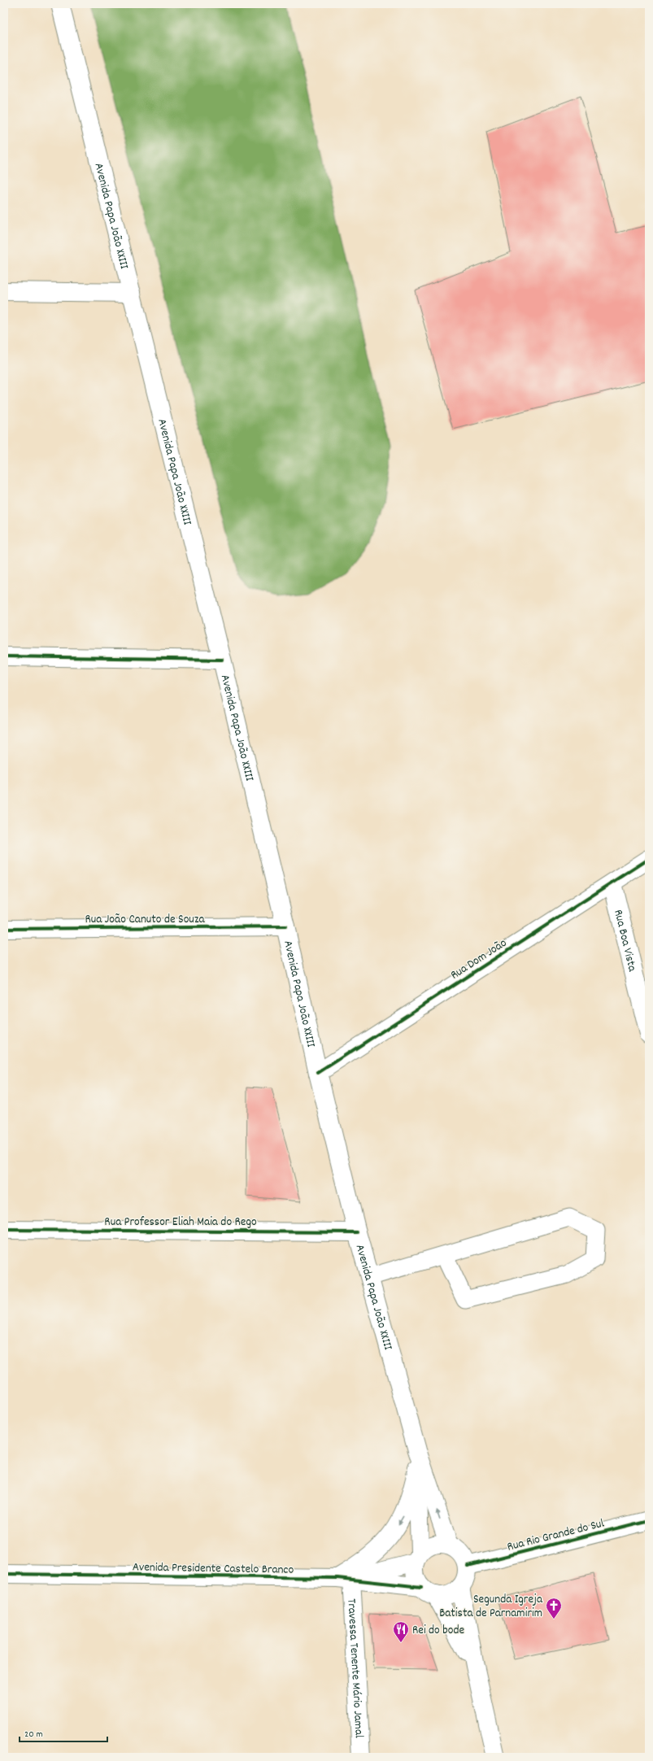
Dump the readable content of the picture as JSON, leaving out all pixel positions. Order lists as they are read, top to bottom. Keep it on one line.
{"streets":{"street":["Avenida Papa João XXIII","Rua João Canuto de Souza","Rua Boa Vista","Rua Dom João","Rua Professor Eliah Maia do Rego","Rua Rio Grande do Sul","Avenida Presidente Castelo Branco","Travessa Tenente Mário Jamal"]},"crossings":[["Avenida Papa João XXIII","Rua João Canuto de Souza"],["Avenida Papa João XXIII","Rua Dom João"],["Avenida Papa João XXIII","Rua Professor Eliah Maia do Rego"],["Avenida Papa João XXIII","Rua Rio Grande do Sul"],["Avenida Papa João XXIII","Avenida Presidente Castelo Branco"],["Rua Boa Vista","Rua Dom João"],["Rua Rio Grande do Sul","Avenida Presidente Castelo Branco"],["Avenida Presidente Castelo Branco","Travessa Tenente Mário Jamal"]],"places":{"church":["Segunda Igreja Batista de Parnamirim"],"restaurant":["Rei do bode"]},"scale_bar":"20 m"}
